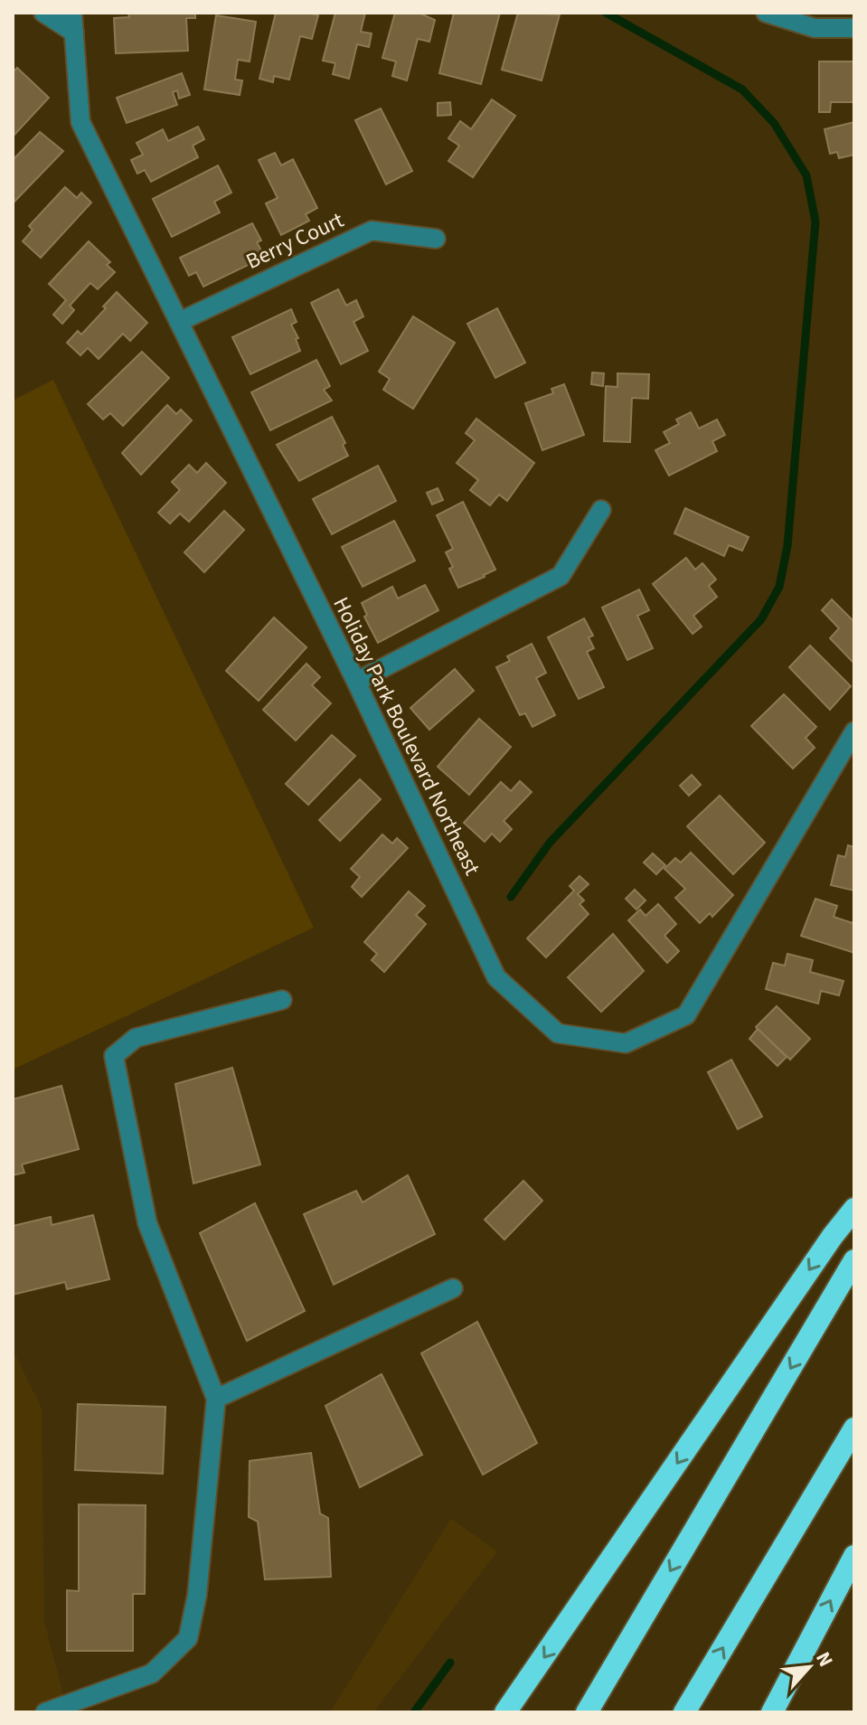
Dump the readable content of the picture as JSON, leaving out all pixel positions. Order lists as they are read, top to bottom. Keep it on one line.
{"streets":{"street":["Berry Court","Holiday Park Boulevard Northeast"]},"crossings":[["Berry Court","Holiday Park Boulevard Northeast"]],"north":"top right"}
